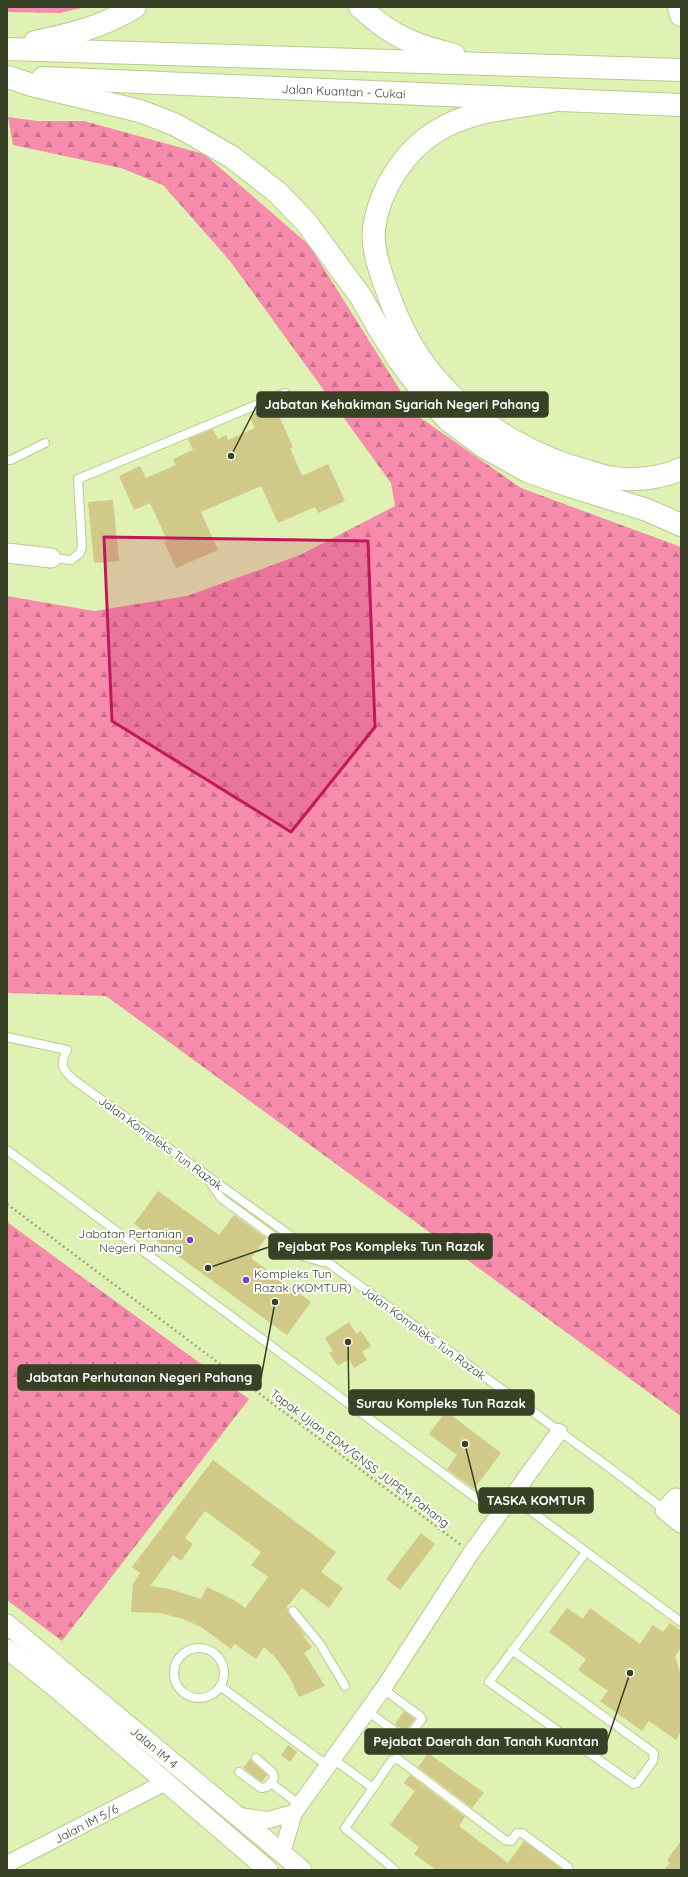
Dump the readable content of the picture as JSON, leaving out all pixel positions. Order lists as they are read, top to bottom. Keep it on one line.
{"streets":{"main road":["Jalan Kuantan - Cukai"],"street":["Jalan IM 4","Jalan IM 5/6"],"lane":["Jalan Kompleks Tun Razak"],"path":["Tapak Ujian EDM/GNSS JUPEM Pahang"]},"crossings":[["Jalan IM 4","Jalan IM 5/6"]],"places":["Jabatan Kehakiman Syariah Negeri Pahang","Jabatan Pertanian Negeri Pahang","Pejabat Pos Kompleks Tun Razak","Kompleks Tun Razak (KOMTUR)","Jabatan Perhutanan Negeri Pahang","Surau Kompleks Tun Razak","TASKA KOMTUR","Pejabat Daerah dan Tanah Kuantan"]}
